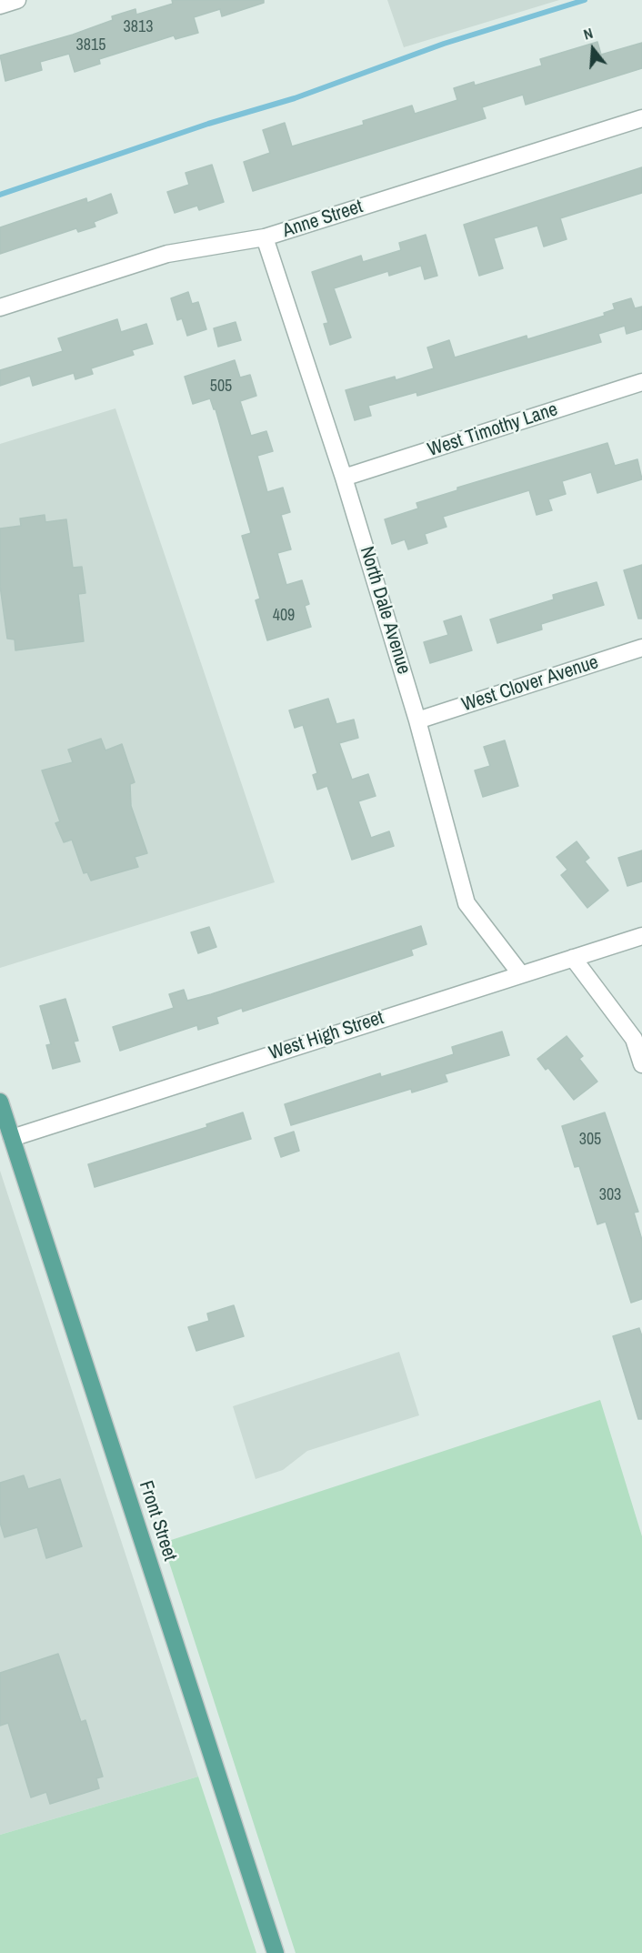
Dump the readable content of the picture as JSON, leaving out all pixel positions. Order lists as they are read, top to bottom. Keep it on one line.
{"streets":{"main road":["Front Street"],"street":["Anne Street","West Timothy Lane","North Dale Avenue","West Clover Avenue","West High Street"]},"crossings":[["Anne Street","North Dale Avenue"],["West Timothy Lane","North Dale Avenue"],["North Dale Avenue","West Clover Avenue"],["North Dale Avenue","West High Street"],["West High Street","Front Street"]],"house_numbers":["3813","3815","505","409","305","303"],"north":"top"}
